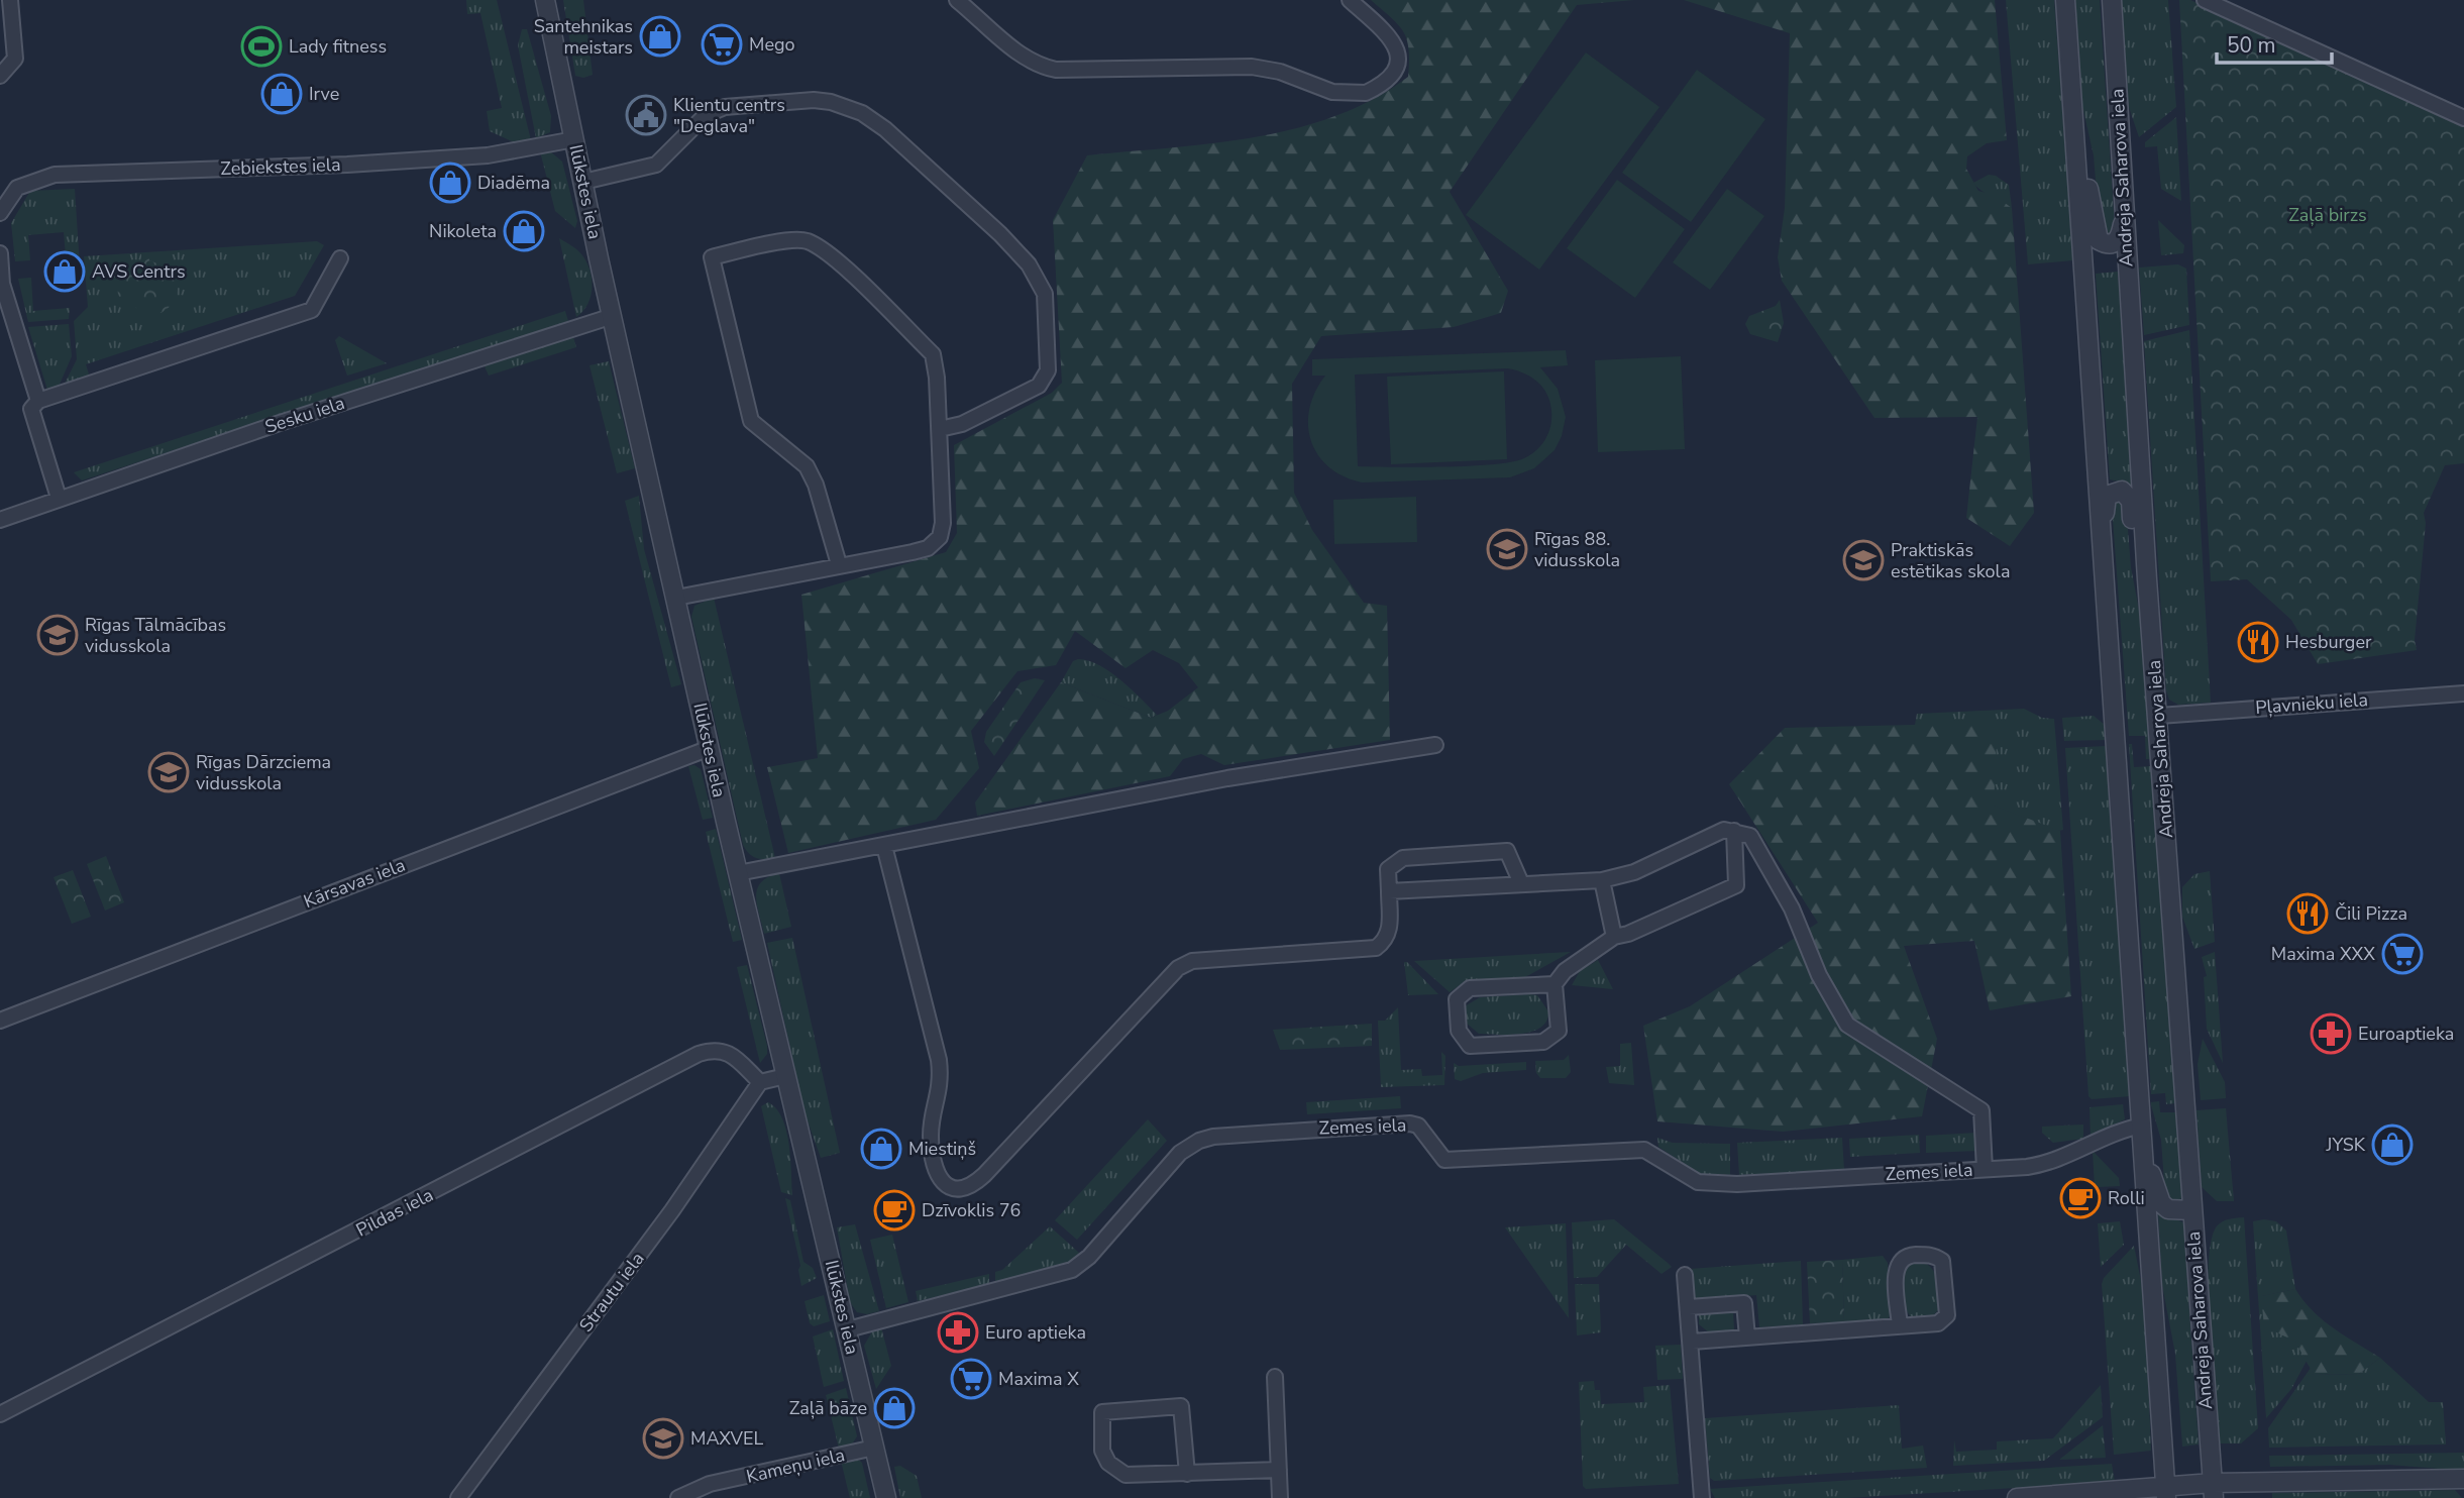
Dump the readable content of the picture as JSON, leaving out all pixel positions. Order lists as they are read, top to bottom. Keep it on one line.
{"streets":{"street":["Zebiekstes iela","Andreja Saharova iela","Ilūkstes iela","Sesku iela","Pļavnieku iela","Kārsavas iela","Zemes iela","Pildas iela","Strautu iela","Kameņu iela"]},"crossings":[["Zebiekstes iela","Ilūkstes iela"],["Andreja Saharova iela","Pļavnieku iela"],["Ilūkstes iela","Sesku iela"],["Ilūkstes iela","Kārsavas iela"],["Ilūkstes iela","Zemes iela"],["Ilūkstes iela","Kameņu iela"],["Pildas iela","Strautu iela"]],"parks":["Zaļā birzs"],"places":{"shop":["Santehnikas meistars","Irve","Diadēma","Nikoleta","AVS Centrs","JYSK","Miestiņš","Zaļā bāze"],"supermarket":["Mego","Maxima XXX","Maxima X"],"sports":["Lady fitness"],"public building":["Klientu centrs \"Deglava\""],"school or university":["Rīgas 88. vidusskola","Praktiskās estētikas skola","Rīgas Tālmācības vidusskola","Rīgas Dārzciema vidusskola","MAXVEL"],"restaurant":["Hesburger","Čili Pizza"],"pharmacy":["Euroaptieka","Euro aptieka"],"cafe":["Rolli","Dzīvoklis 76"]},"scale_bar":"50 m"}
